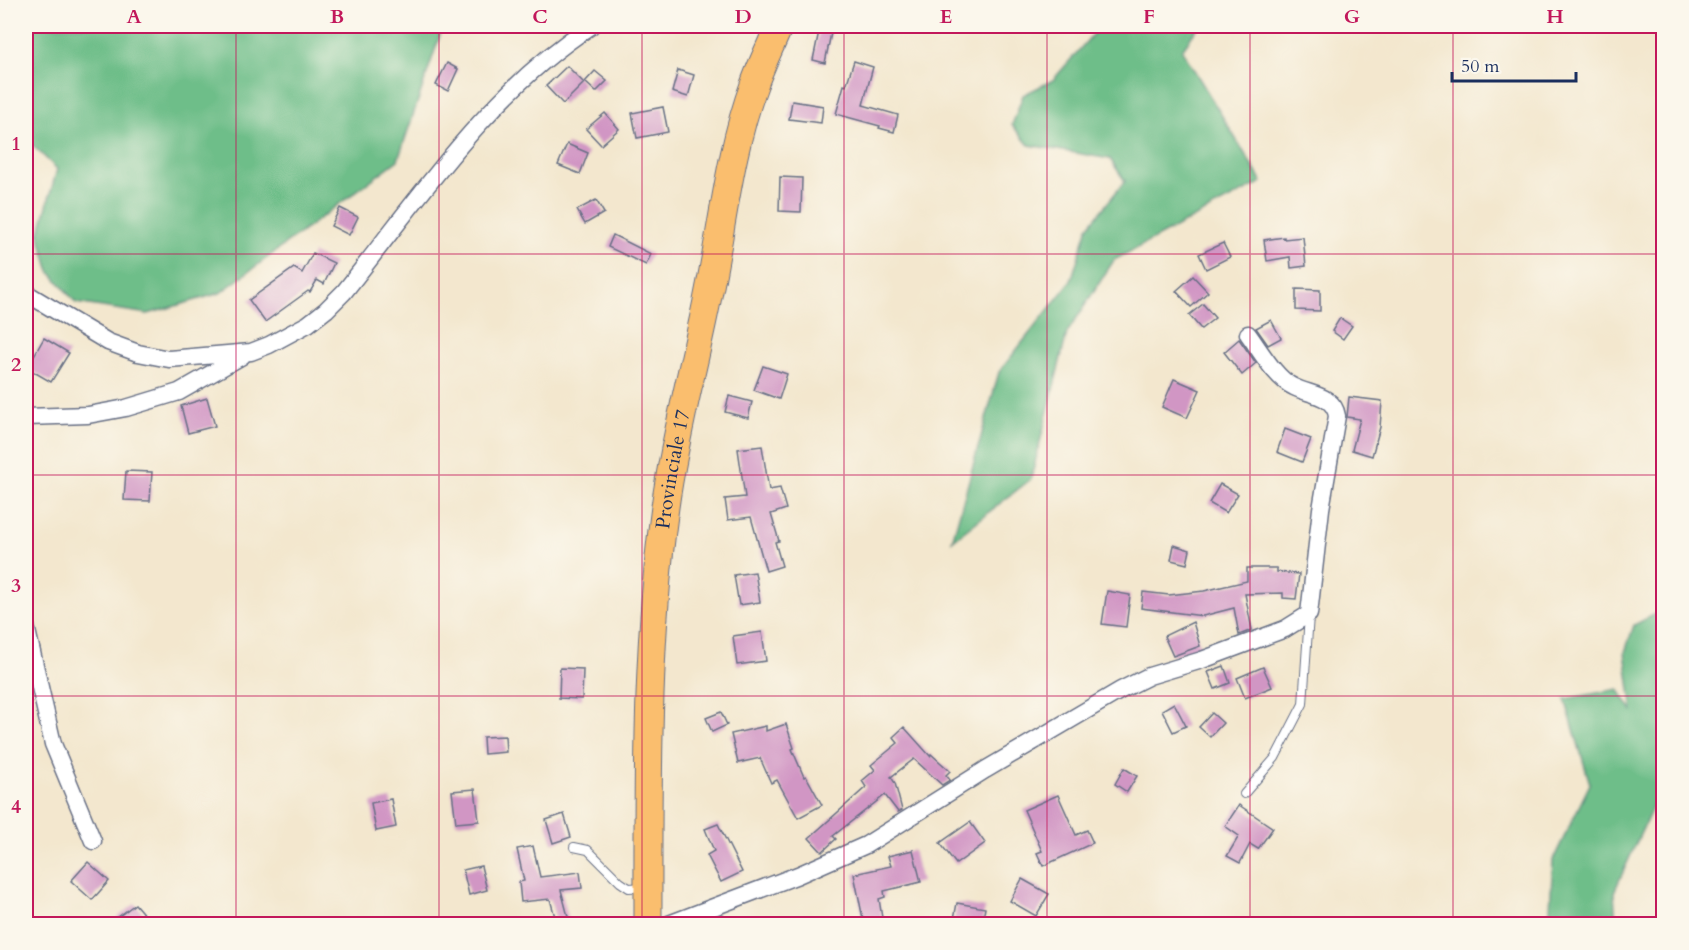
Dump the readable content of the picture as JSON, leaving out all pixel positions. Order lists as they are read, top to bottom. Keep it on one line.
{"streets":{"main road":["Provinciale 17"]},"scale_bar":"50 m","grid":{"columns":["A","B","C","D","E","F","G","H"],"rows":["1","2","3","4"]}}
